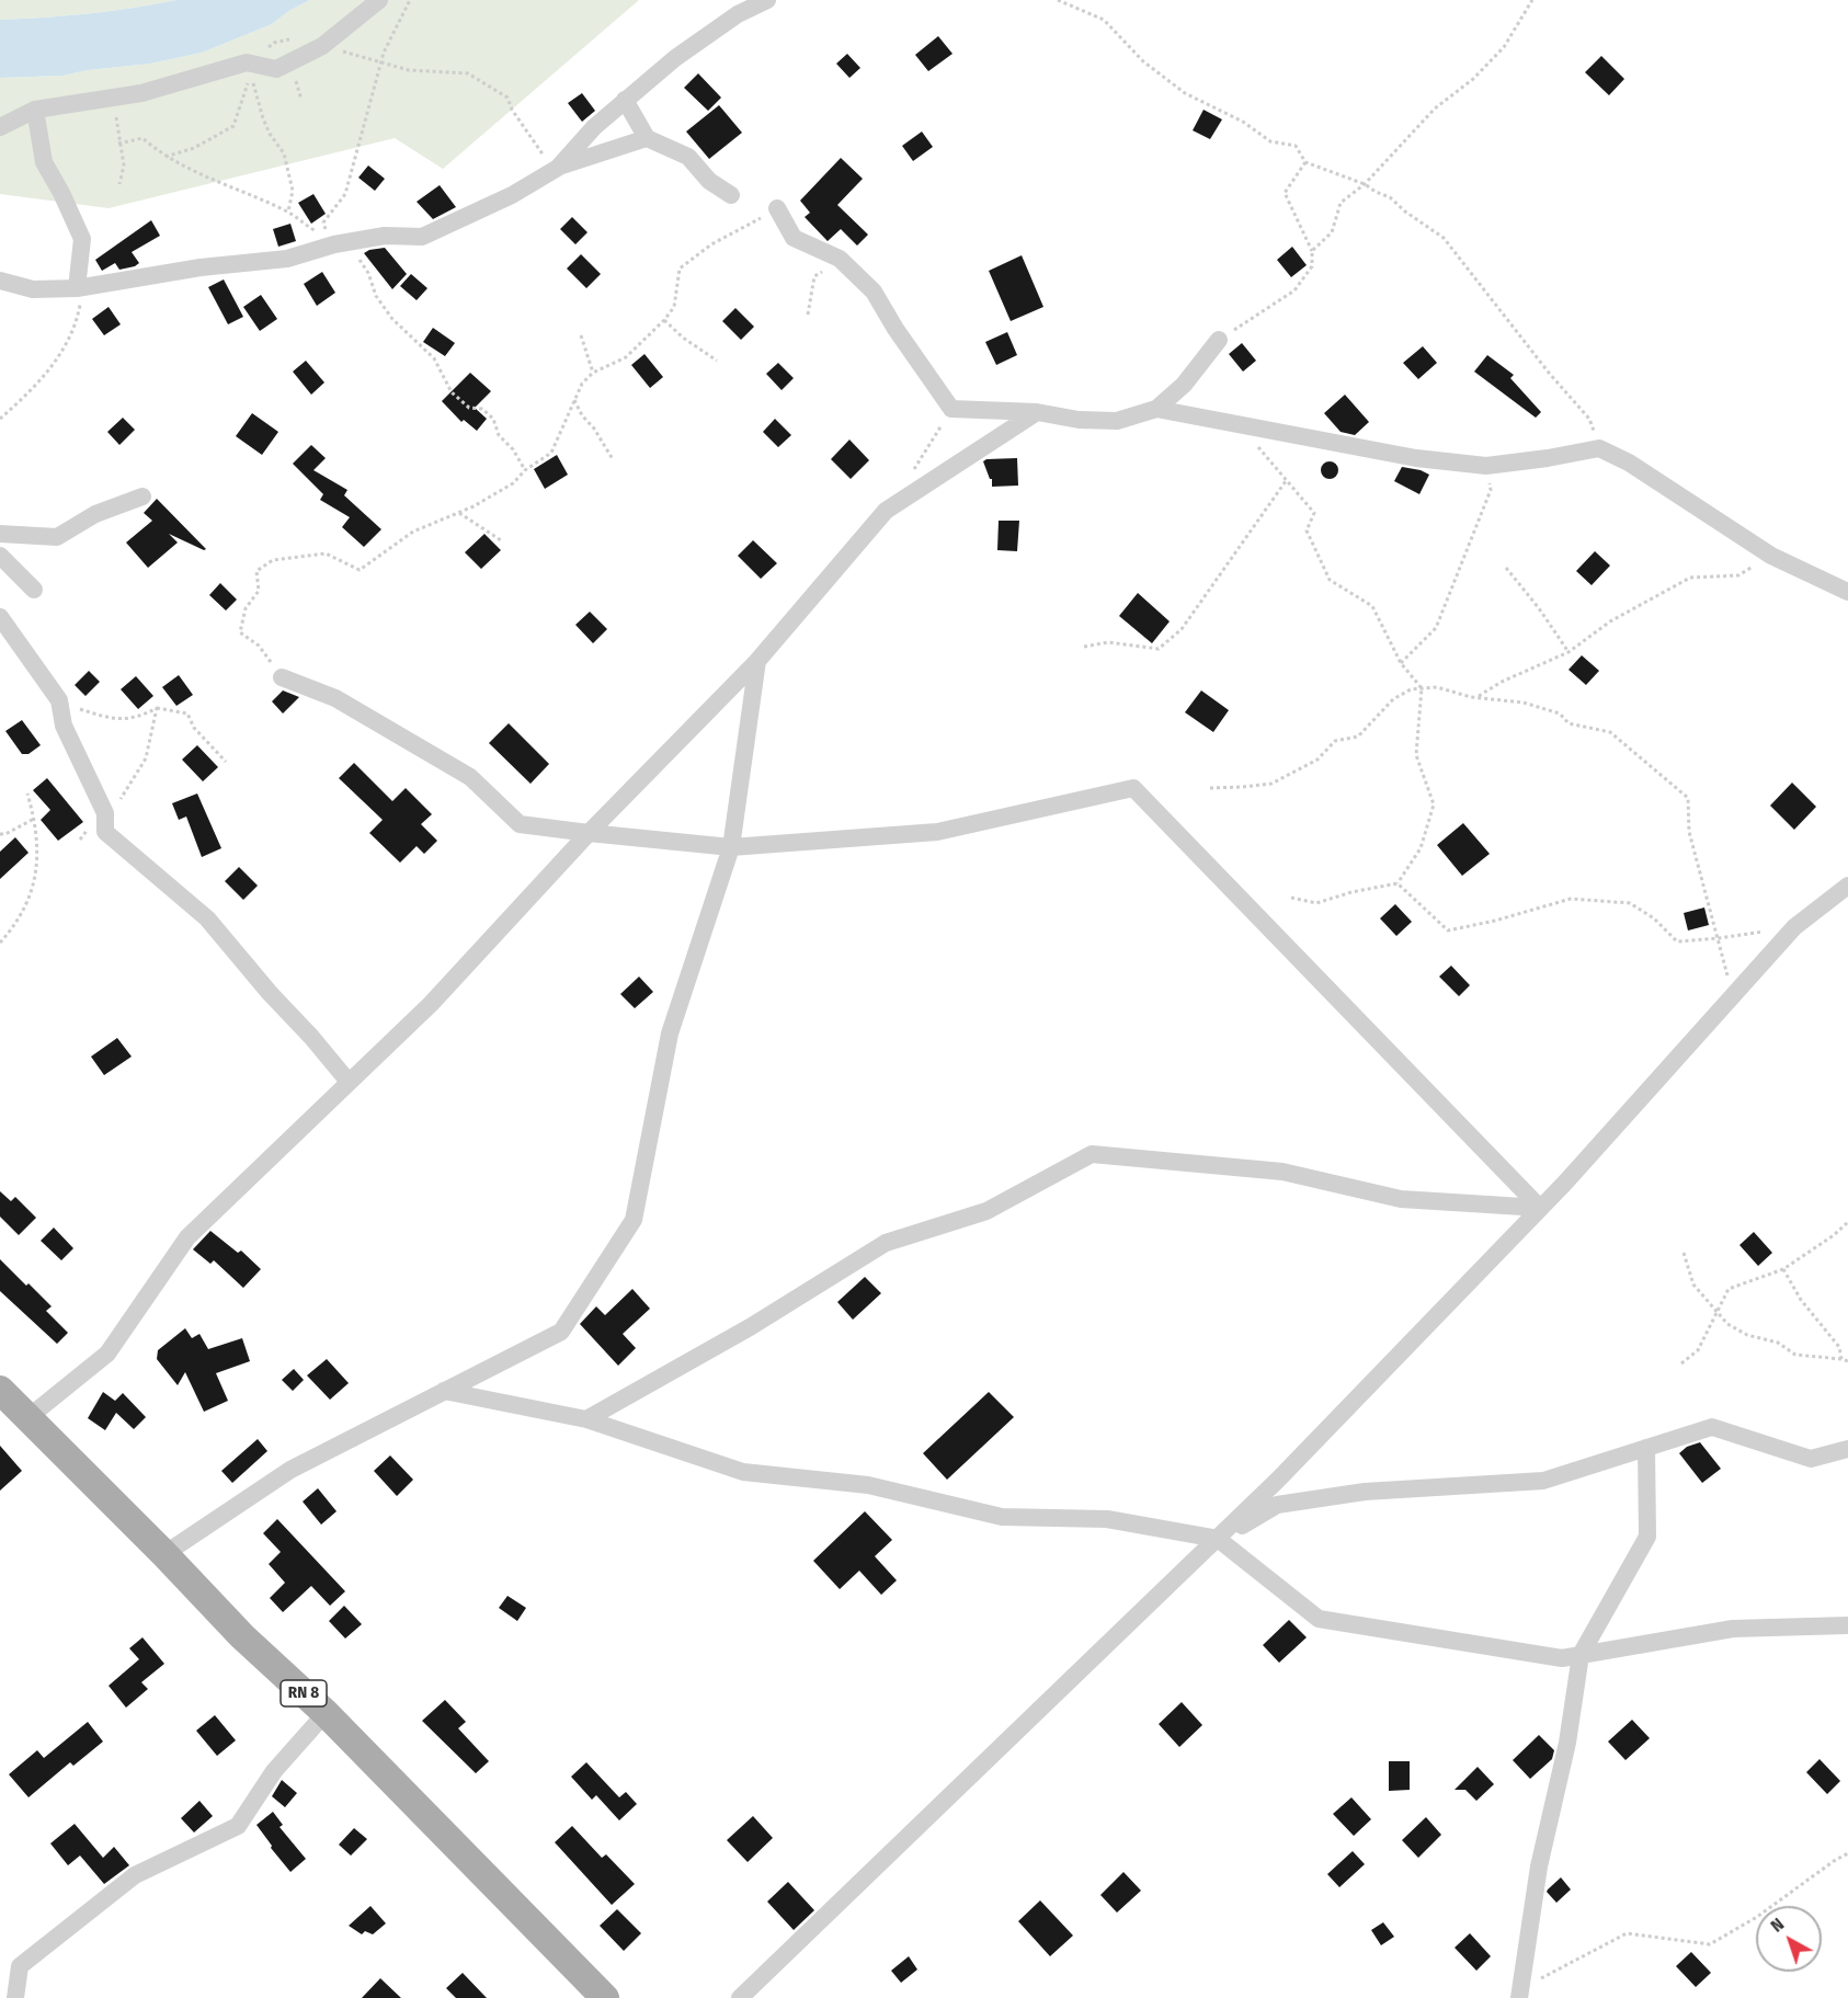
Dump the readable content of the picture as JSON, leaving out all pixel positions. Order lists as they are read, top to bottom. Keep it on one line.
{"streets":{"main road":["RN 8"]},"north":"top left"}
